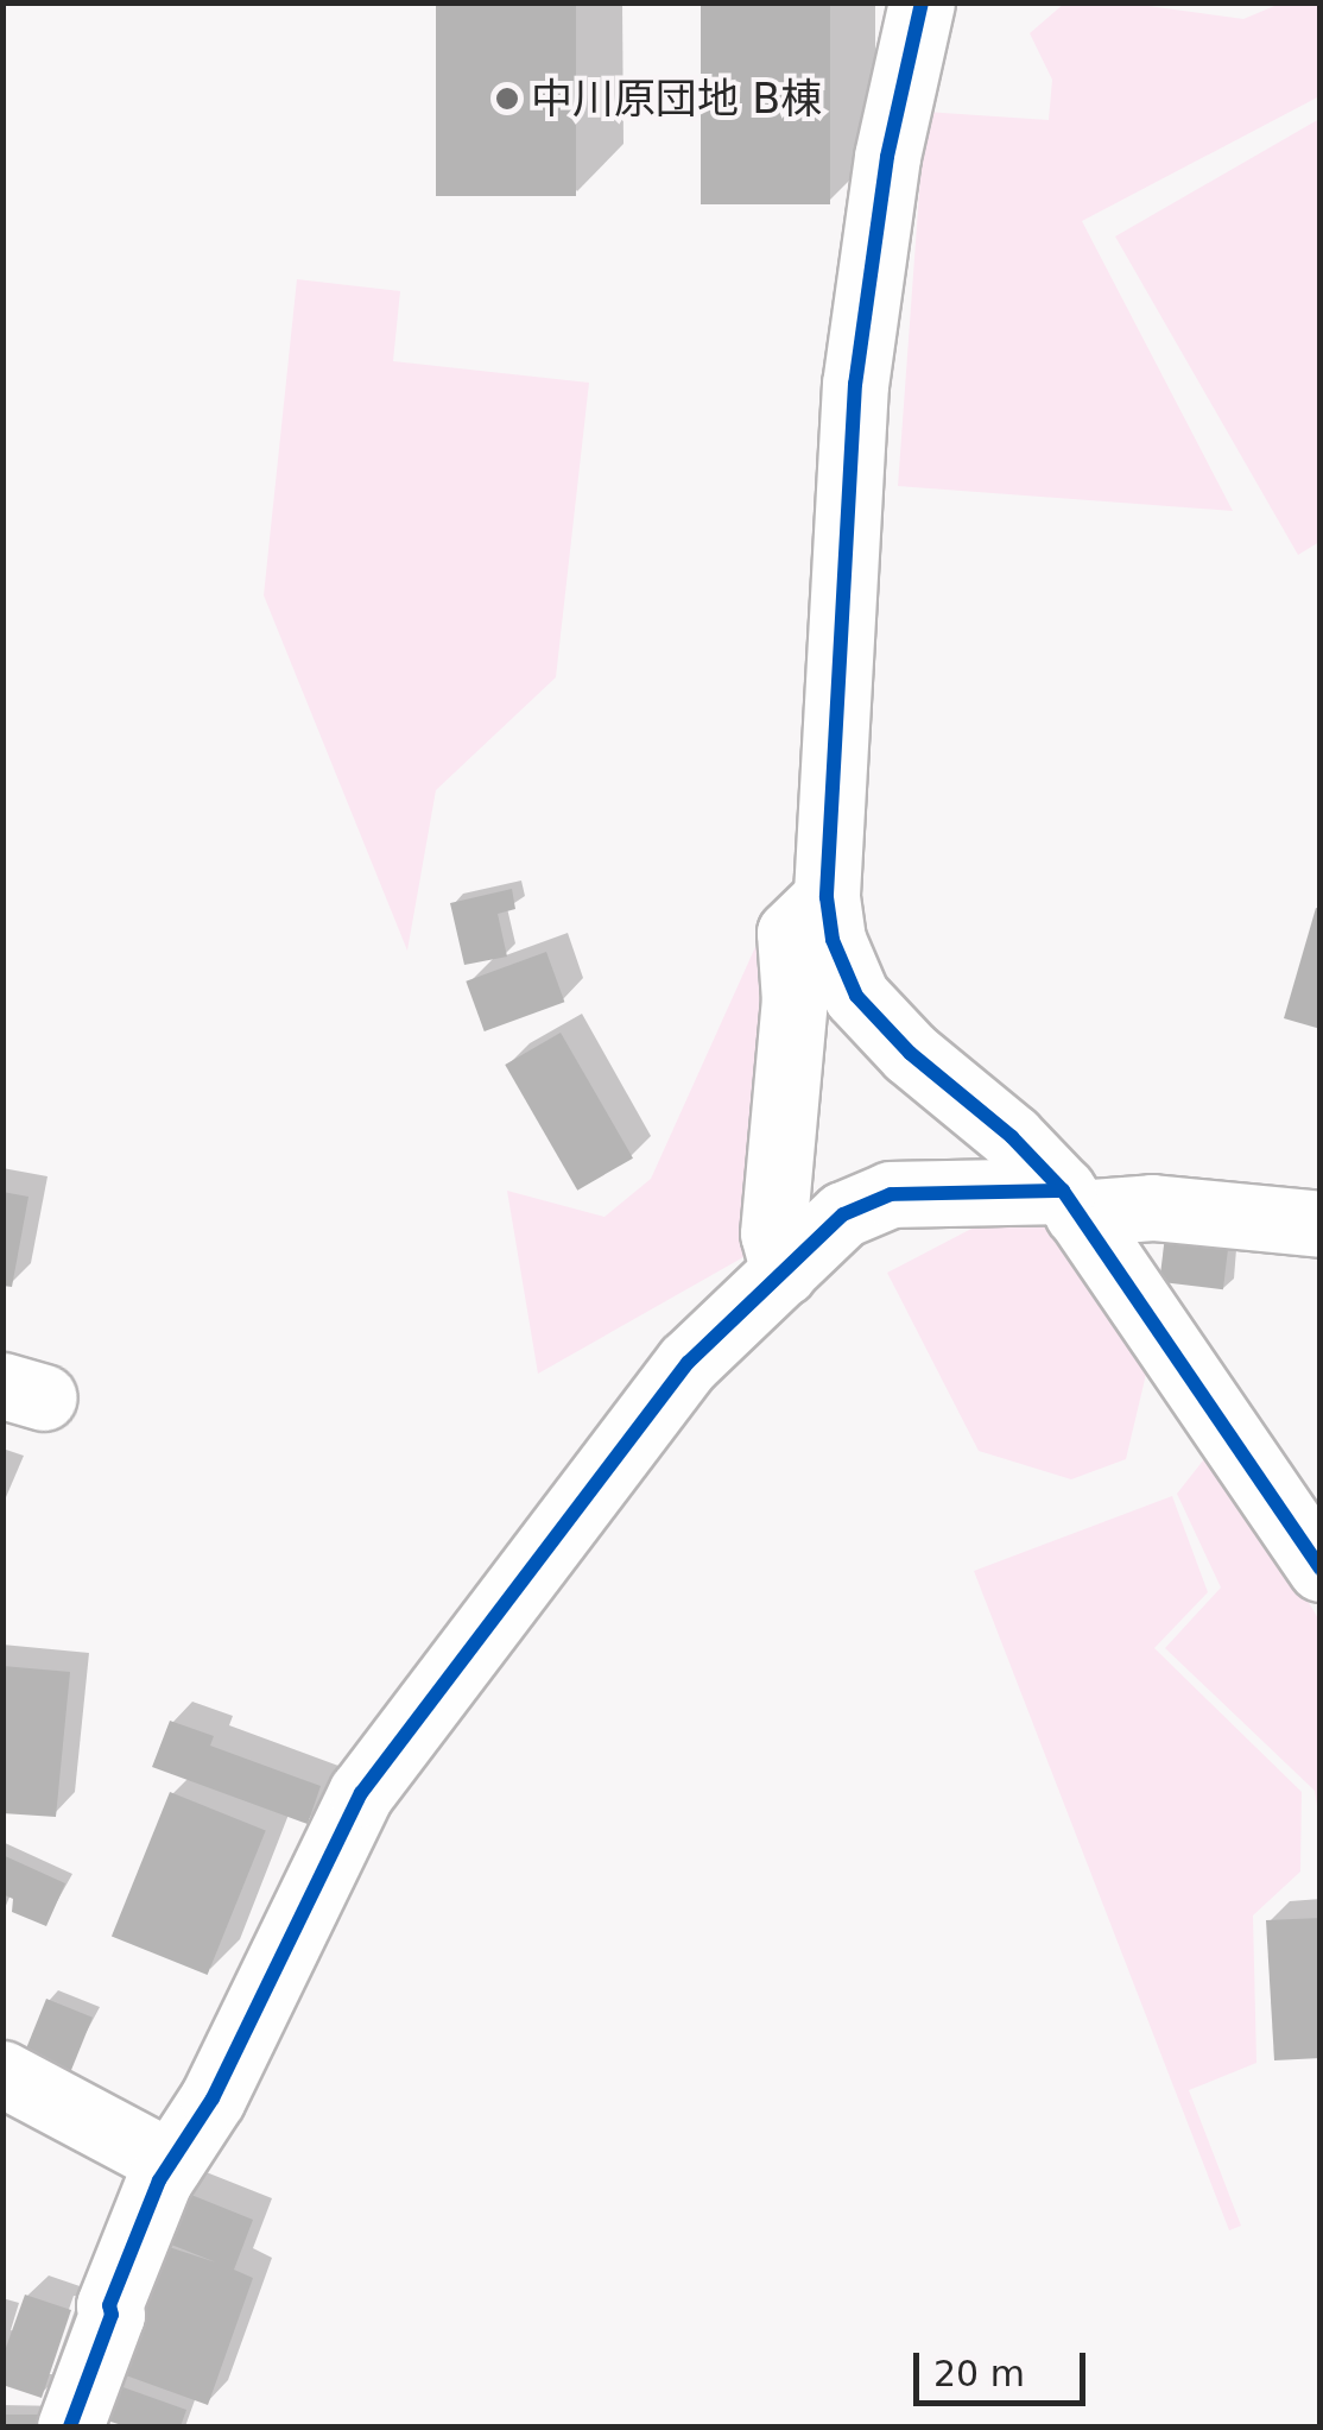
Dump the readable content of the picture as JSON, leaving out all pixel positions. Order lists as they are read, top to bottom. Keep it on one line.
{"places":["中川原団地 B棟"],"scale_bar":"20 m"}
